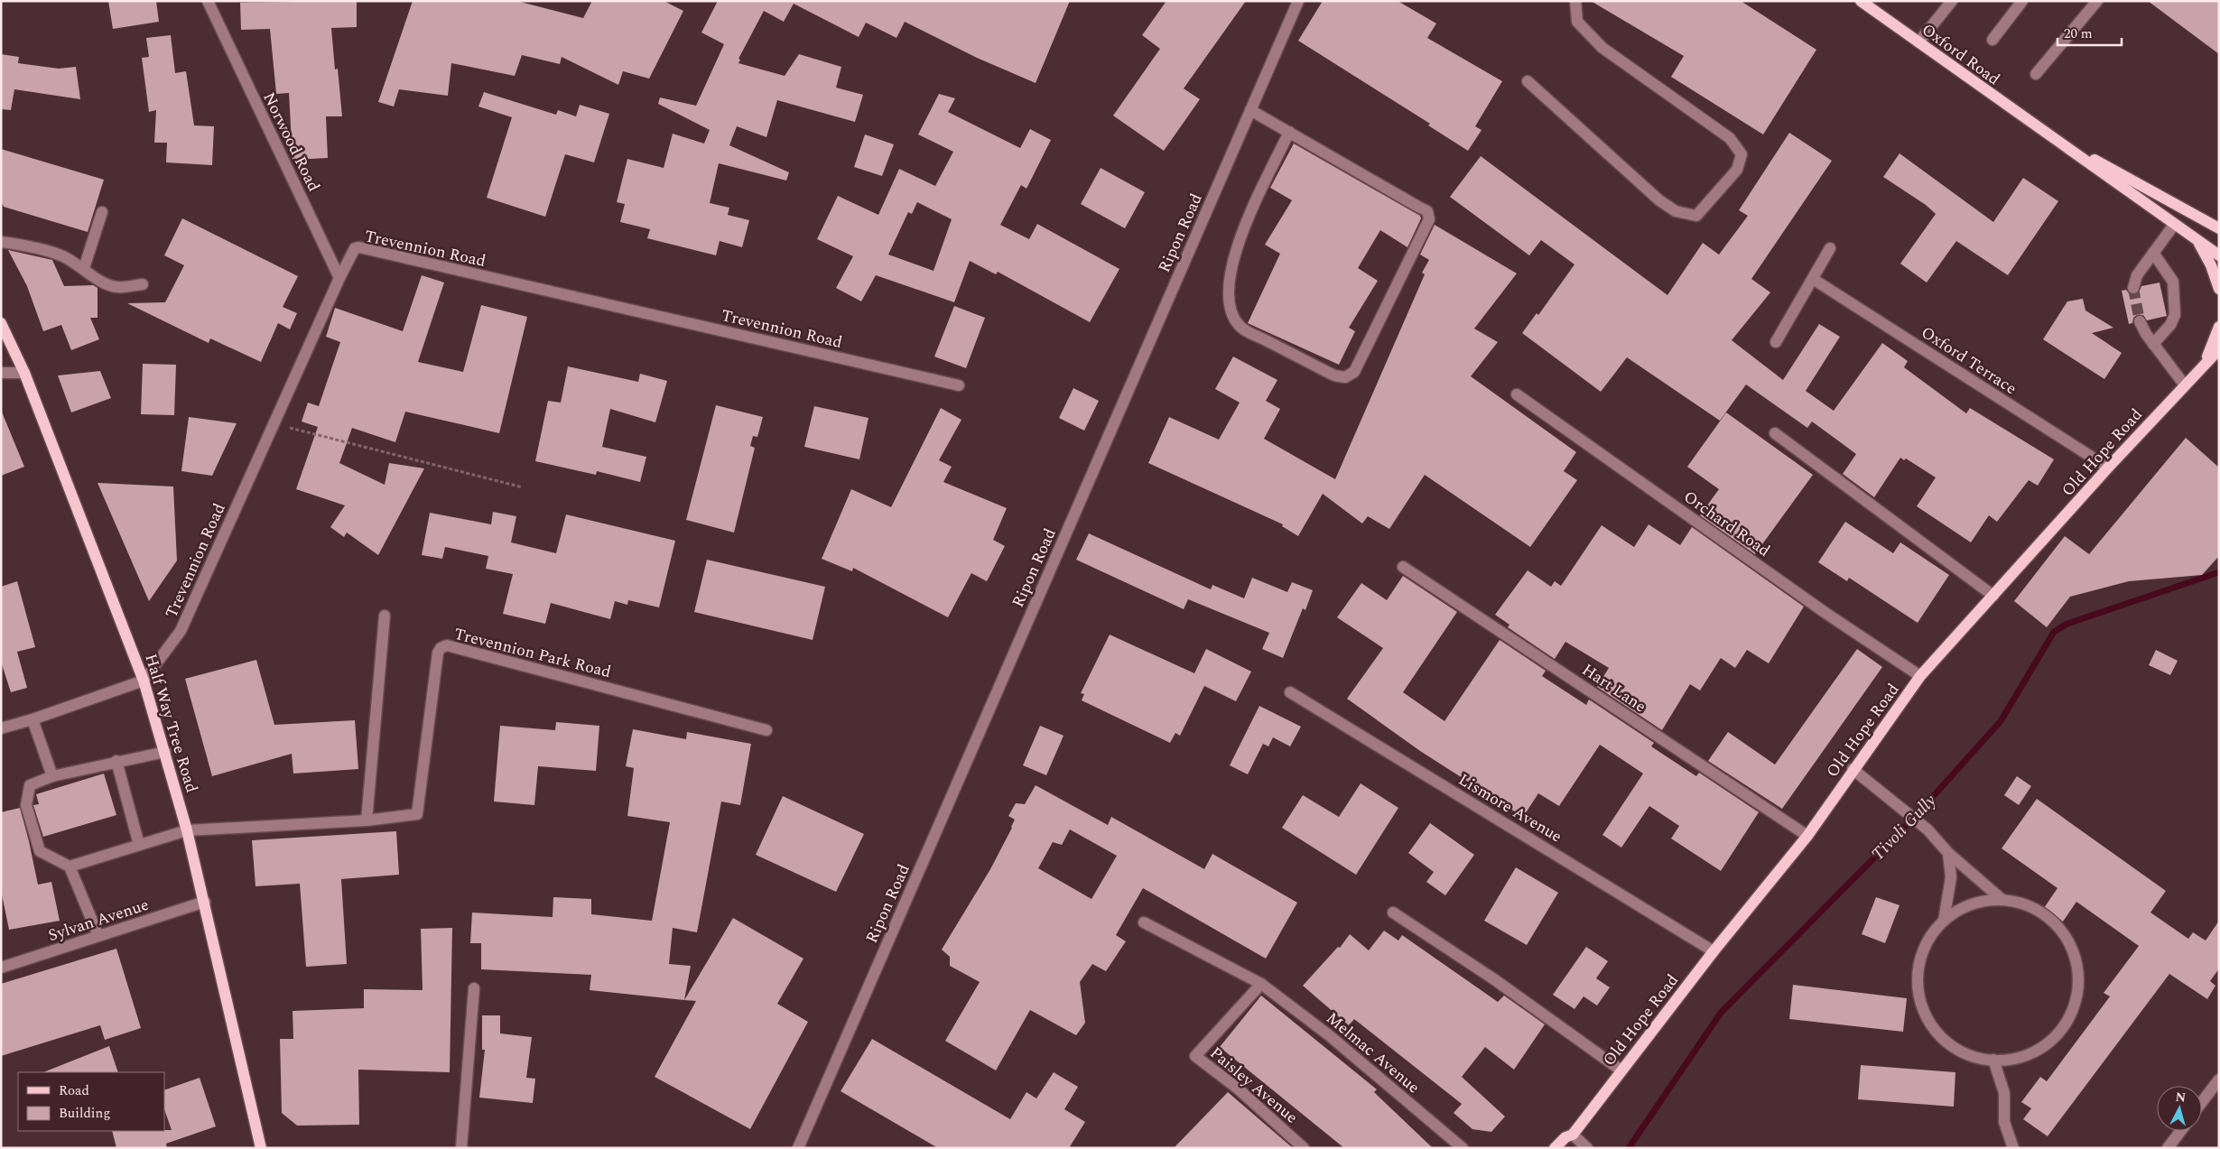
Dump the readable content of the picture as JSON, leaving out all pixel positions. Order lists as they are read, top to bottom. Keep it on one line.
{"streets":{"main road":["Oxford Road","Old Hope Road","Half Way Tree Road"],"street":["Norwood Road","Ripon Road","Trevennion Road","Oxford Terrace","Orchard Road","Trevennion Park Road","Hart Lane","Lismore Avenue","Sylvan Avenue","Melmac Avenue","Paisley Avenue"]},"crossings":[["Norwood Road","Trevennion Road"],["Trevennion Road","Half Way Tree Road"],["Oxford Terrace","Old Hope Road"],["Old Hope Road","Orchard Road"],["Old Hope Road","Hart Lane"],["Old Hope Road","Lismore Avenue"],["Trevennion Park Road","Half Way Tree Road"],["Half Way Tree Road","Sylvan Avenue"],["Melmac Avenue","Paisley Avenue"]],"water":["Tivoli Gully"],"legend":["Road","Building"],"scale_bar":"20 m","north":"top"}
